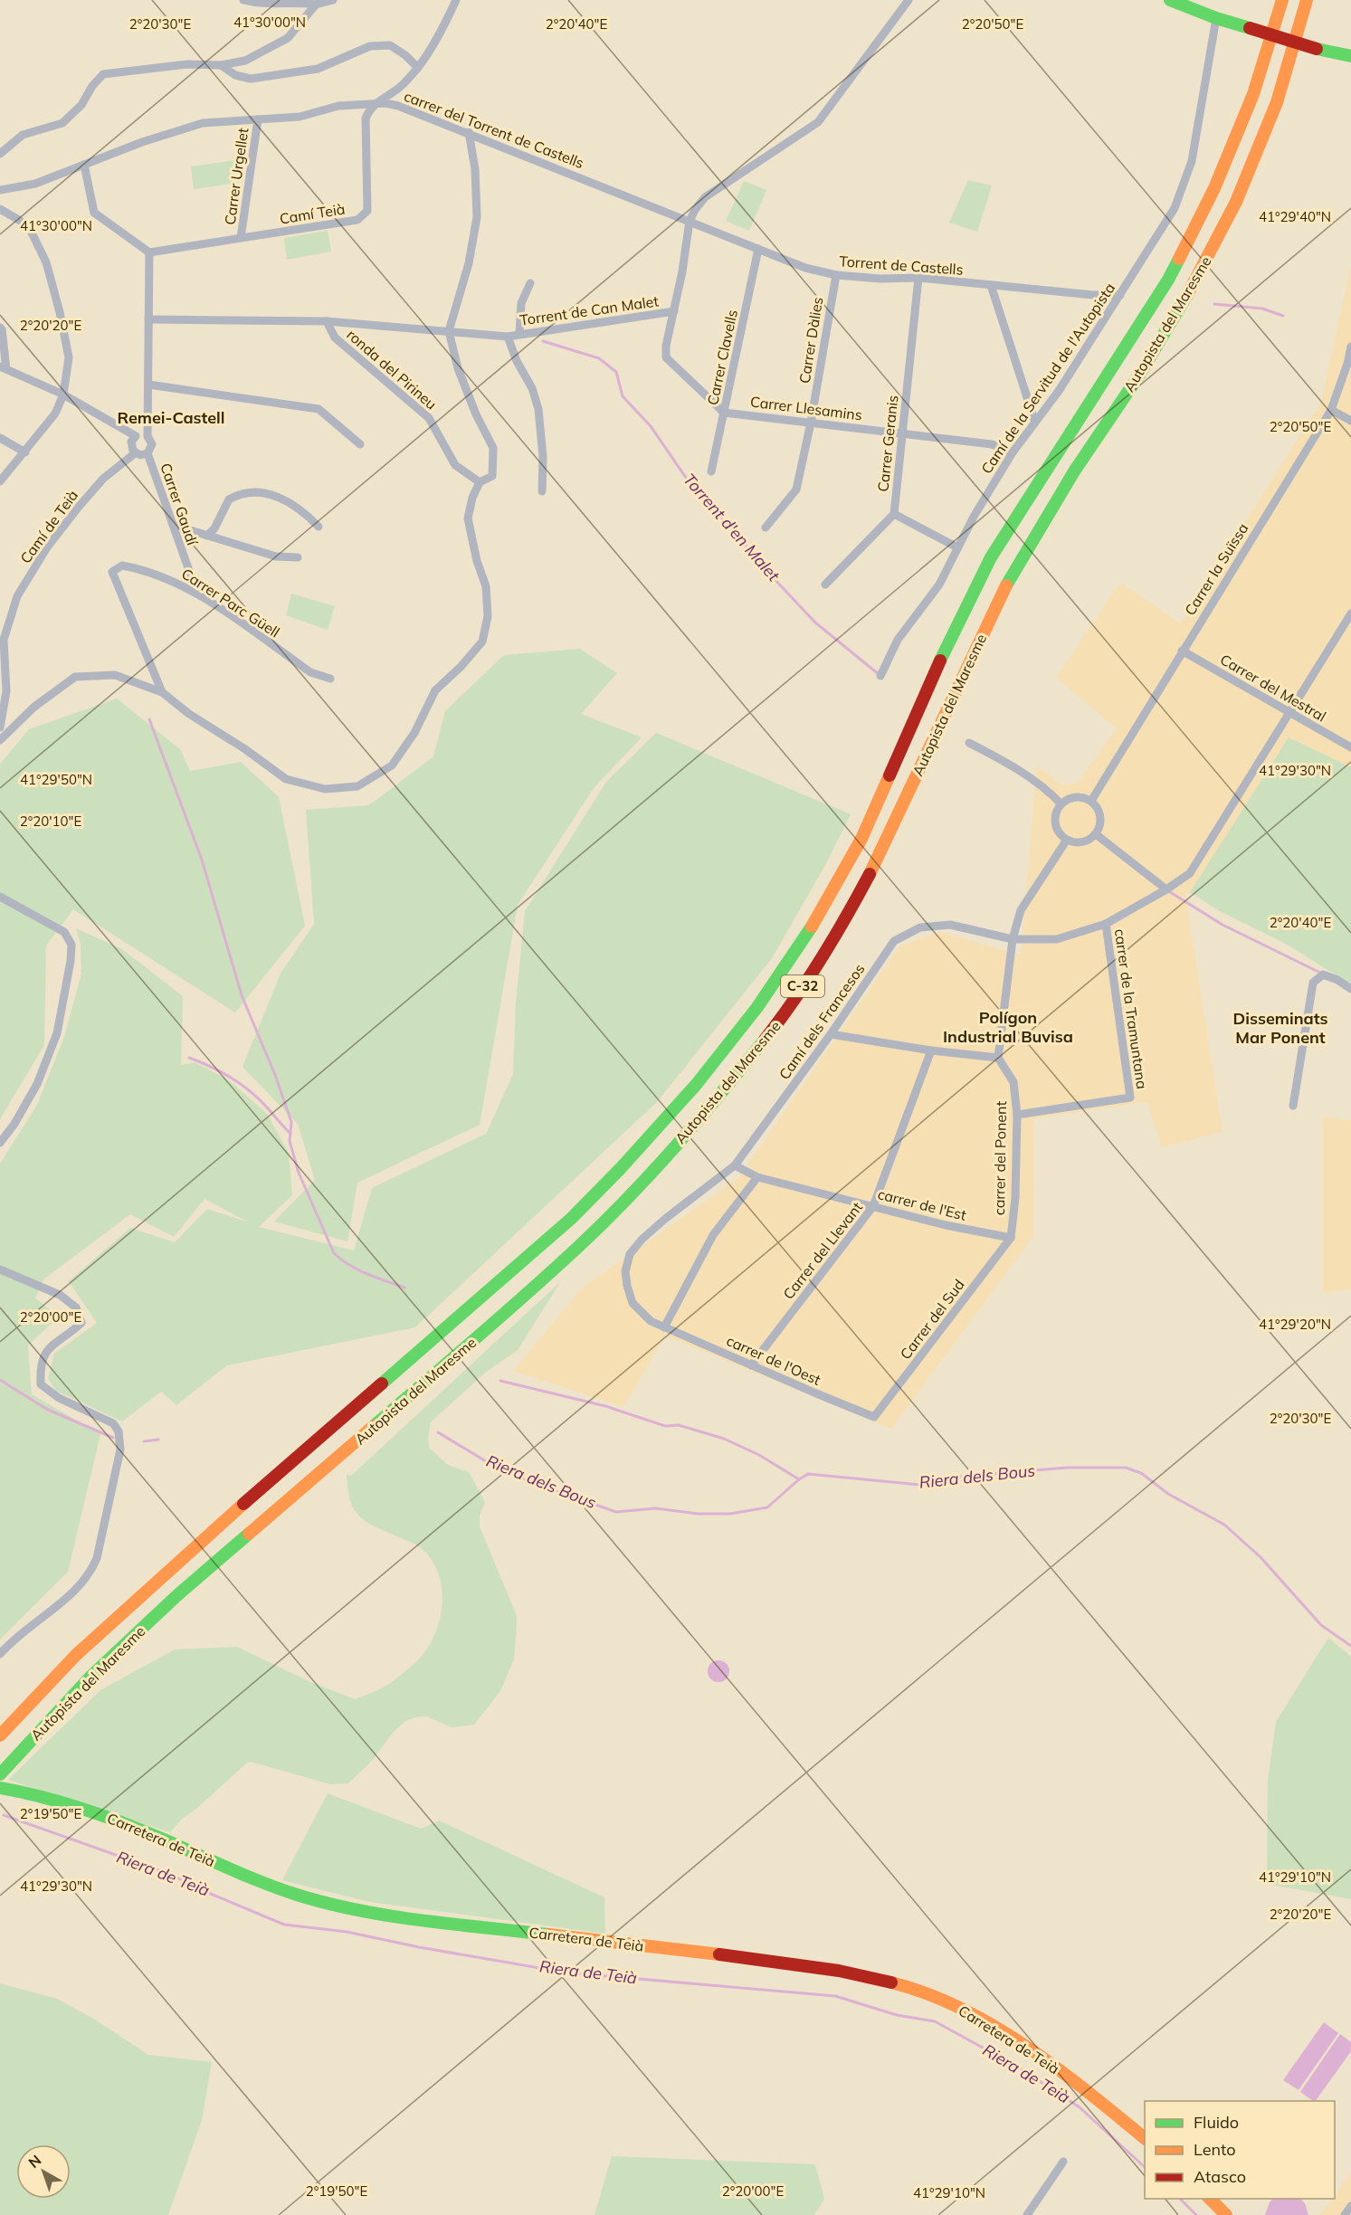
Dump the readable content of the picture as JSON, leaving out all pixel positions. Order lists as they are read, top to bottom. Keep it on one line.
{"streets":{"main road":["Autopista del Maresme","C-32","Carretera de Teià"],"street":["carrer del Torrent de Castells","Carrer Urgellet","Camí Teià","Torrent de Castells","Torrent de Can Malet","Carrer Dàlies","Carrer Clavells","ronda del Pirineu","Camí de la Servitud de l'Autopista","Carrer Llesamins","Carrer Geranis","Carrer Gaudí","Camí de Teià","Carrer la Suïssa","Carrer Parc Güell","Carrer del Mestral","carrer de la Tramuntana","Camí dels Francesos","carrer del Ponent","carrer de l'Est","Carrer del Llevant","Carrer del Sud","carrer de l'Oest"]},"crossings":[["carrer del Torrent de Castells","Carrer Urgellet"],["carrer del Torrent de Castells","Camí Teià"],["carrer del Torrent de Castells","Torrent de Castells"],["Carrer Urgellet","Camí Teià"],["Torrent de Castells","Carrer Dàlies"],["Torrent de Castells","Carrer Clavells"],["Torrent de Castells","Camí de la Servitud de l'Autopista"],["Torrent de Castells","Carrer Geranis"],["Torrent de Can Malet","ronda del Pirineu"],["Carrer Dàlies","Carrer Llesamins"],["Carrer Clavells","Carrer Llesamins"],["Camí de la Servitud de l'Autopista","Carrer Llesamins"],["Carrer Llesamins","Carrer Geranis"],["Carrer Gaudí","Carrer Parc Güell"],["Carrer la Suïssa","Carrer del Mestral"],["Carrer del Mestral","Camí dels Francesos"],["carrer de la Tramuntana","Camí dels Francesos"],["carrer de la Tramuntana","carrer del Ponent"],["Camí dels Francesos","carrer de l'Est"],["Camí dels Francesos","carrer de l'Oest"],["carrer del Ponent","carrer de l'Est"],["carrer del Ponent","Carrer del Sud"],["carrer de l'Est","Carrer del Llevant"],["carrer de l'Est","Carrer del Sud"],["Carrer del Llevant","carrer de l'Oest"],["Carrer del Sud","carrer de l'Oest"]],"districts":["Remei-Castell","Polígon Industrial Buvisa","Disseminats Mar Ponent"],"water":["Torrent d'en Malet","Riera dels Bous","Riera de Teià"],"legend":["Fluido","Lento","Atasco"],"north":"top left","coordinates":["41°30'00\"N","2°20'30\"E","2°20'40\"E","2°20'50\"E","41°29'40\"N","2°20'20\"E","41°29'30\"N","41°29'50\"N","2°20'10\"E","2°20'00\"E","41°29'20\"N","2°19'50\"E","41°29'10\"N"]}
